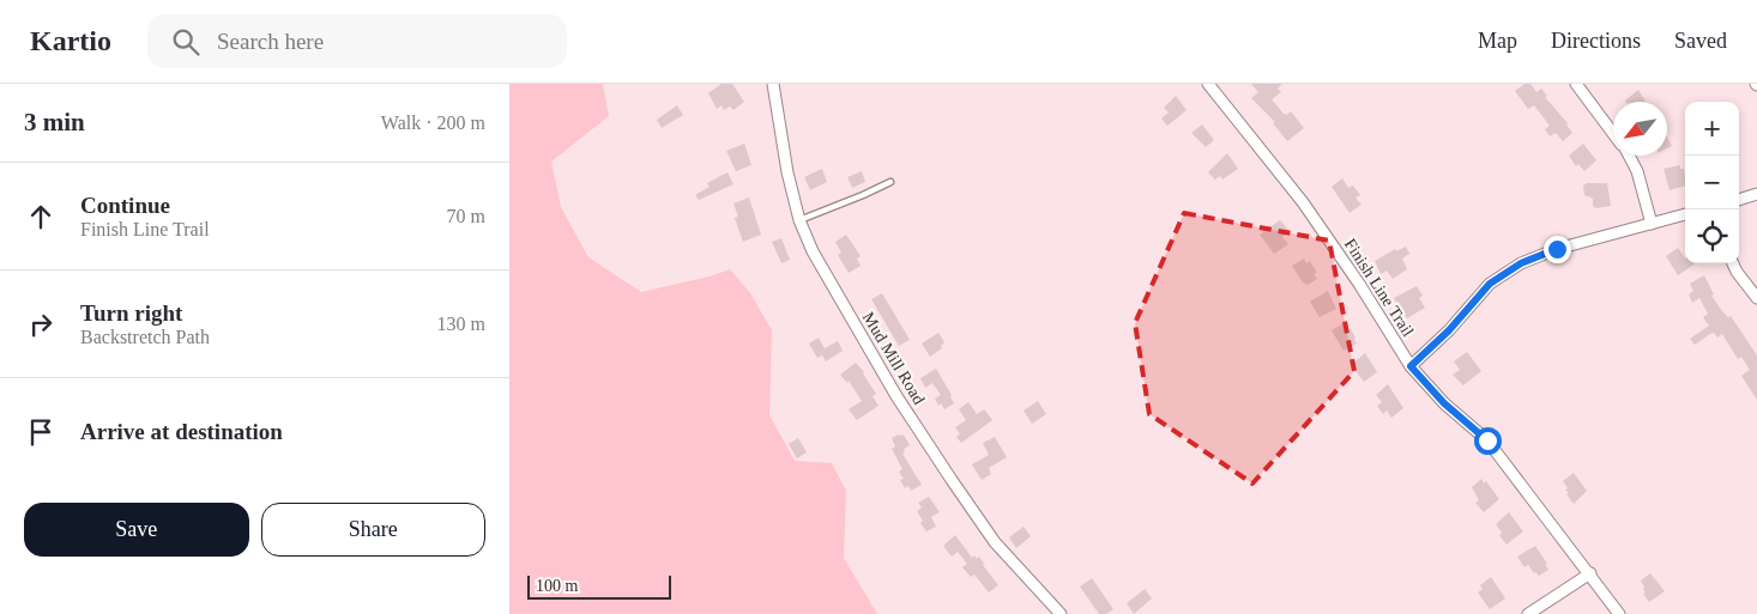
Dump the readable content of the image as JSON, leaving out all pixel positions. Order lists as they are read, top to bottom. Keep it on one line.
{"streets":{"street":["Finish Line Trail","Mud Mill Road"]},"scale_bar":"100 m","north":"bottom left","page":{"header":"Kartio","search":"Search here","nav":["Map","Directions","Saved"],"heading":["3 min","Walk · 200 m"],"map_buttons":["+","−"],"list":[["Continue","Finish Line Trail","70 m"],["Turn right","Backstretch Path","130 m"],"Arrive at destination"],"buttons":["Save","Share"],"scale":"100 m"}}
